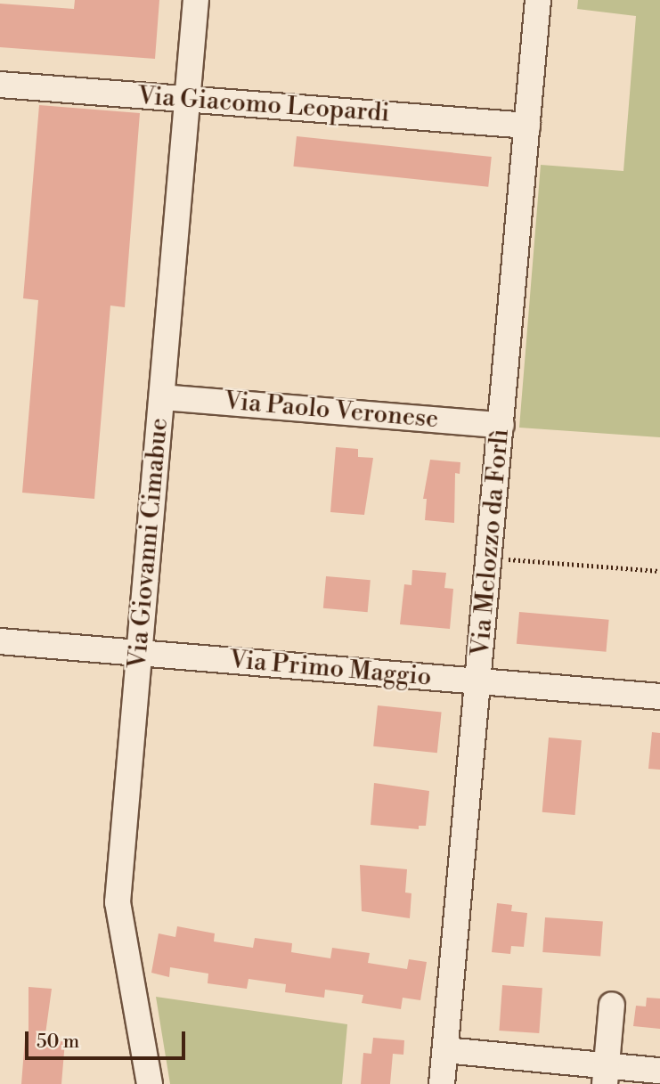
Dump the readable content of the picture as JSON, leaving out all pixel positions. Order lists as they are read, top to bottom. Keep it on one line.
{"streets":{"street":["Via Giacomo Leopardi","Via Paolo Veronese","Via Melozzo da Forlì","Via Giovanni Cimabue","Via Primo Maggio"]},"crossings":[["Via Giacomo Leopardi","Via Melozzo da Forlì"],["Via Giacomo Leopardi","Via Giovanni Cimabue"],["Via Paolo Veronese","Via Melozzo da Forlì"],["Via Paolo Veronese","Via Giovanni Cimabue"],["Via Melozzo da Forlì","Via Primo Maggio"],["Via Giovanni Cimabue","Via Primo Maggio"]],"scale_bar":"50 m"}
